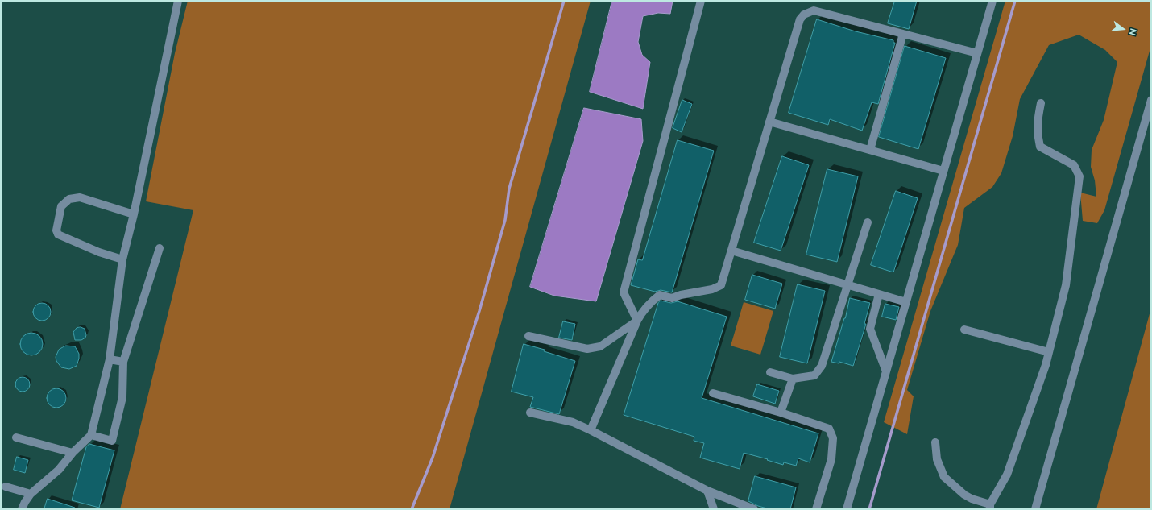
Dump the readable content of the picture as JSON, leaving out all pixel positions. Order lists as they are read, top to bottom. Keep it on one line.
{"north":"right"}
